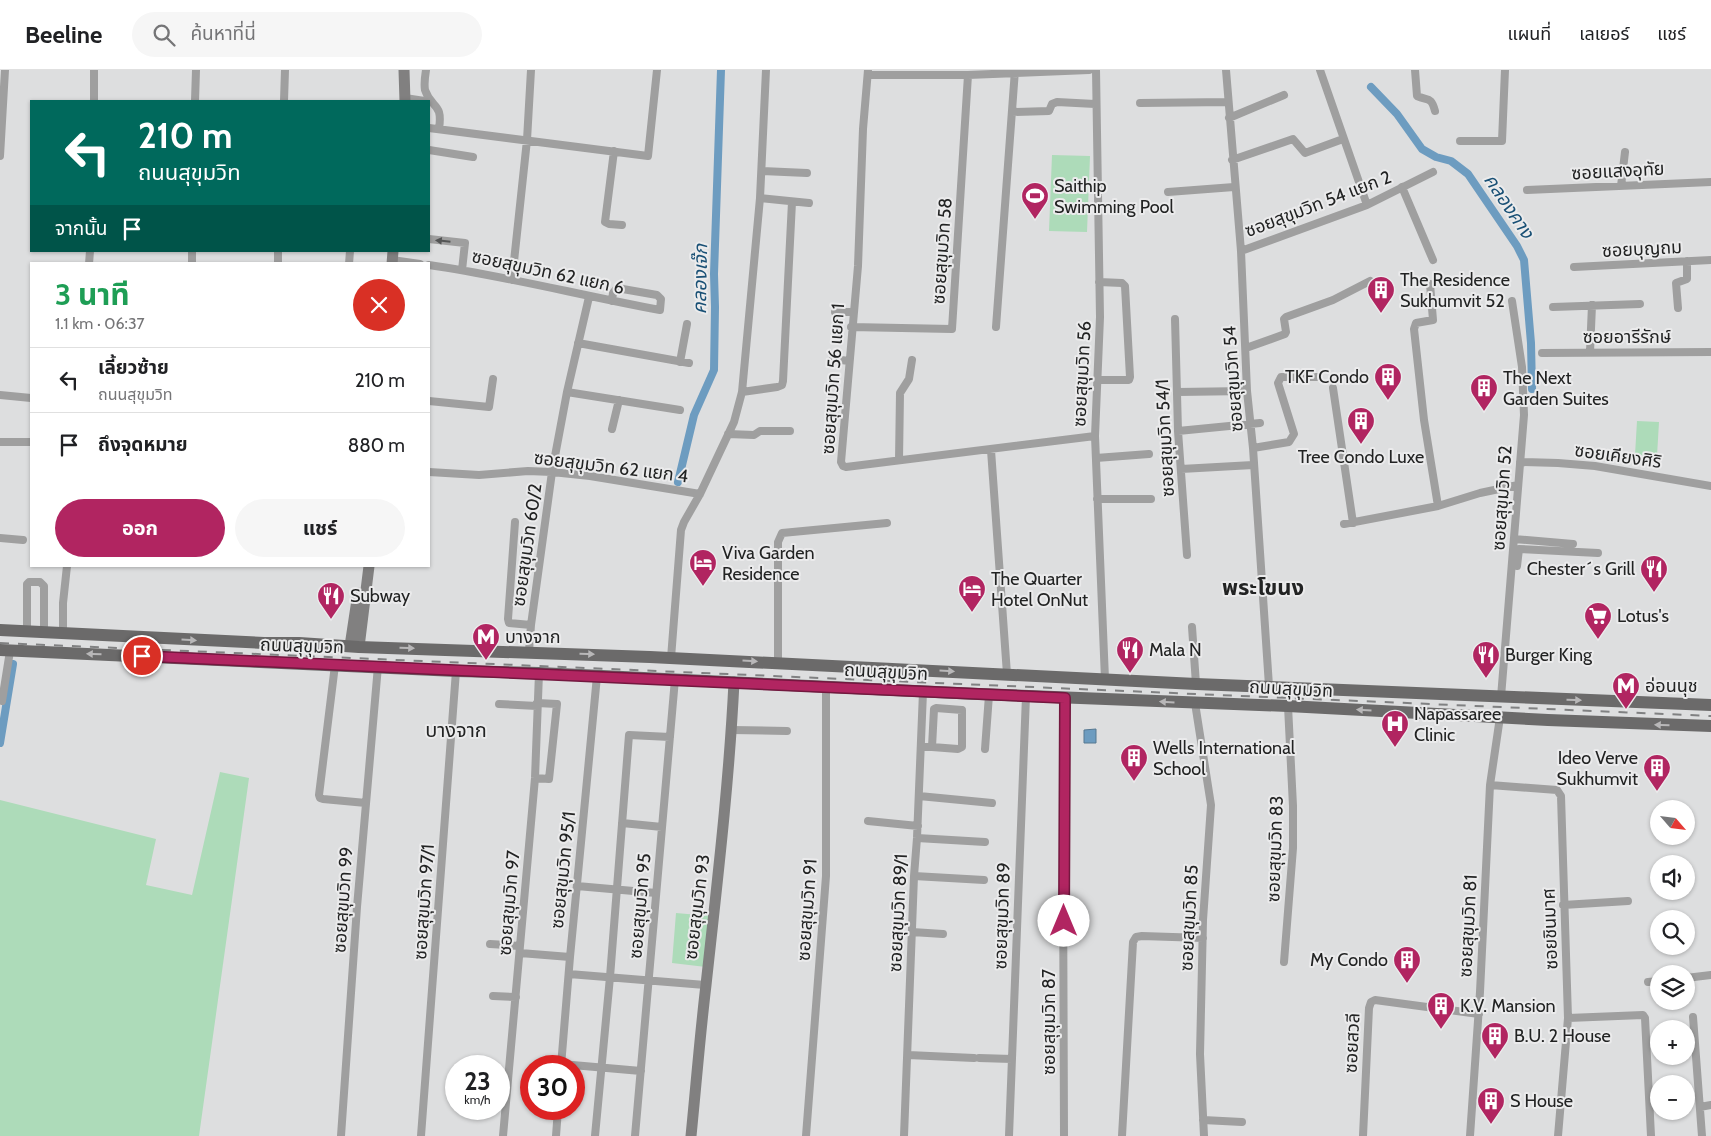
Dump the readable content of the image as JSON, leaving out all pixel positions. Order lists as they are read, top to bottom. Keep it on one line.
{"streets":{"main road":["ถนนสุขุมวิท"],"street":["ซอยแสงอุทัย","ซอยสุขุมวิท 54 แยก 2","ซอยบุญถม","ซอยสุขุมวิท 58","ซอยสุขุมวิท 62 แยก 6","ซอยอารีรักษ์","ซอยสุขุมวิท 56","ซอยสุขุมวิท 56 แยก 1","ซอยสุขุมวิท 54","ซอยสุขุมวิท 54/1","ซอยเคียงศิริ","ซอยสุขุมวิท 62 แยก 4","ซอยสุขุมวิท 52","ซอยสุขุมวิท 60/2","ซอยสุขุมวิท 83","ซอยสุขุมวิท 95/1","ซอยสุขุมวิท 99","ซอยสุขุมวิท 97/1","ซอยสุขุมวิท 97","ซอยสุขุมวิท 95","ซอยสุขุมวิท 93","ซอยสุขุมวิท 91","ซอยสุขุมวิท 89/1","ซอยสุขุมวิท 89","ซอยสุขุมวิท 85","ซอยสุขุมวิท 81","ซอยชินมาศ","ซอยสุขุมวิท 87","ซอยสวลี"]},"crossings":[["ซอยสุขุมวิท 54 แยก 2","ซอยสุขุมวิท 54"],["ซอยสุขุมวิท 58","ซอยสุขุมวิท 56 แยก 1"],["ซอยสุขุมวิท 62 แยก 6","ซอยสุขุมวิท 60/2"],["ซอยสุขุมวิท 56","ซอยสุขุมวิท 56 แยก 1"],["ซอยสุขุมวิท 56","ถนนสุขุมวิท"],["ซอยสุขุมวิท 54","ถนนสุขุมวิท"],["ซอยเคียงศิริ","ซอยสุขุมวิท 52"],["ซอยสุขุมวิท 62 แยก 4","ซอยสุขุมวิท 60/2"],["ซอยสุขุมวิท 52","ถนนสุขุมวิท"],["ซอยสุขุมวิท 60/2","ถนนสุขุมวิท"],["ถนนสุขุมวิท","ซอยสุขุมวิท 83"],["ถนนสุขุมวิท","ซอยสุขุมวิท 95/1"],["ถนนสุขุมวิท","ซอยสุขุมวิท 99"],["ถนนสุขุมวิท","ซอยสุขุมวิท 97/1"],["ถนนสุขุมวิท","ซอยสุขุมวิท 97"],["ถนนสุขุมวิท","ซอยสุขุมวิท 95"],["ถนนสุขุมวิท","ซอยสุขุมวิท 93"],["ถนนสุขุมวิท","ซอยสุขุมวิท 91"],["ถนนสุขุมวิท","ซอยสุขุมวิท 89/1"],["ถนนสุขุมวิท","ซอยสุขุมวิท 89"],["ถนนสุขุมวิท","ซอยสุขุมวิท 85"],["ถนนสุขุมวิท","ซอยสุขุมวิท 81"],["ถนนสุขุมวิท","ซอยสุขุมวิท 87"],["ซอยสุขุมวิท 81","ซอยชินมาศ"],["ซอยสุขุมวิท 81","ซอยสวลี"]],"districts":["พระโขนง","บางจาก"],"water":["คลองคาง","คลองเจ๊ก"],"places":{"sports":["Saithip Swimming Pool"],"building":["The Residence Sukhumvit 52","TKF Condo","The Next Garden Suites","Tree Condo Luxe","Wells International School","Ideo Verve Sukhumvit","My Condo","K.V. Mansion","B.U. 2 House","S House"],"hotel":["Viva Garden Residence","The Quarter Hotel OnNut"],"restaurant":["Chester´s Grill","Subway","Mala N","Burger King"],"supermarket":["Lotus's"],"metro station":["บางจาก","อ่อนนุช"],"hospital":["Napassaree Clinic"]},"north":"bottom right","page":{"header":"Beeline","search":"ค้นหาที่นี่","nav":["แผนที่","เลเยอร์","แชร์"],"turn":["210 m","ถนนสุขุมวิท"],"then":"จากนั้น","heading":["3 นาที","1.1 km · 06:37"],"list":[{"name":"เลี้ยวซ้าย","note":"ถนนสุขุมวิท","value":"210 m"},{"name":"ถึงจุดหมาย","value":"880 m"}],"buttons":["ออก","แชร์"],"map_buttons":["+","−"],"speed":"23 km/h","limit":"30"}}
